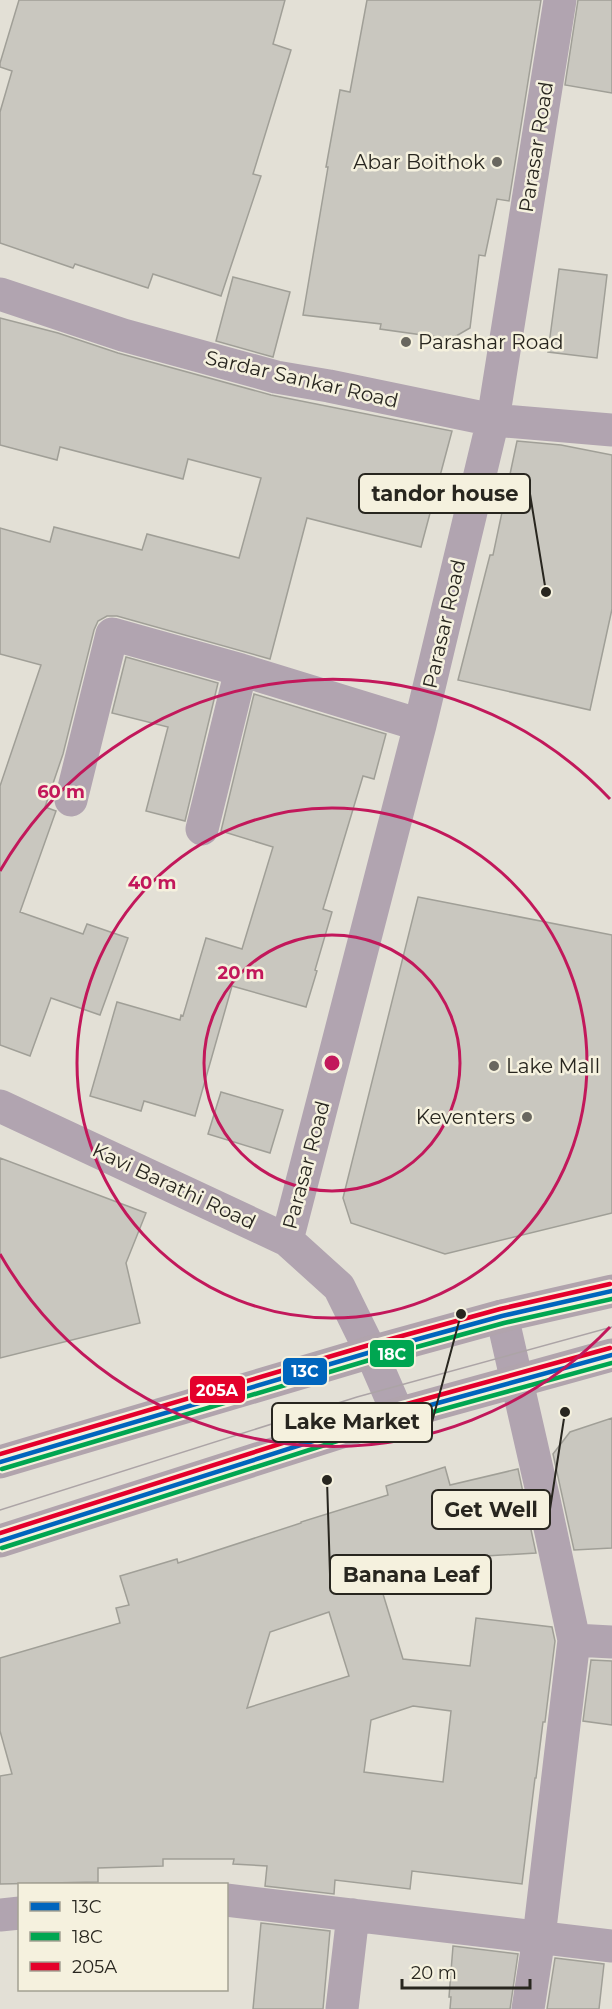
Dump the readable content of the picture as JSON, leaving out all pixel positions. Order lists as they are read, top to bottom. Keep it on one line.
{"streets":{"street":["Parasar Road","Sardar Sankar Road","Kavi Barathi Road"]},"crossings":[["Parasar Road","Sardar Sankar Road"],["Parasar Road","Kavi Barathi Road"]],"places":["Abar Boithok","Parashar Road","tandor house","Lake Mall","Keventers","Lake Market","Get Well","Banana Leaf"],"lines":["transit line 205A","transit line 13C","transit line 18C"],"legend":["13C","18C","205A"],"scale_bar":"20 m","rings":["60 m","40 m","20 m"]}
